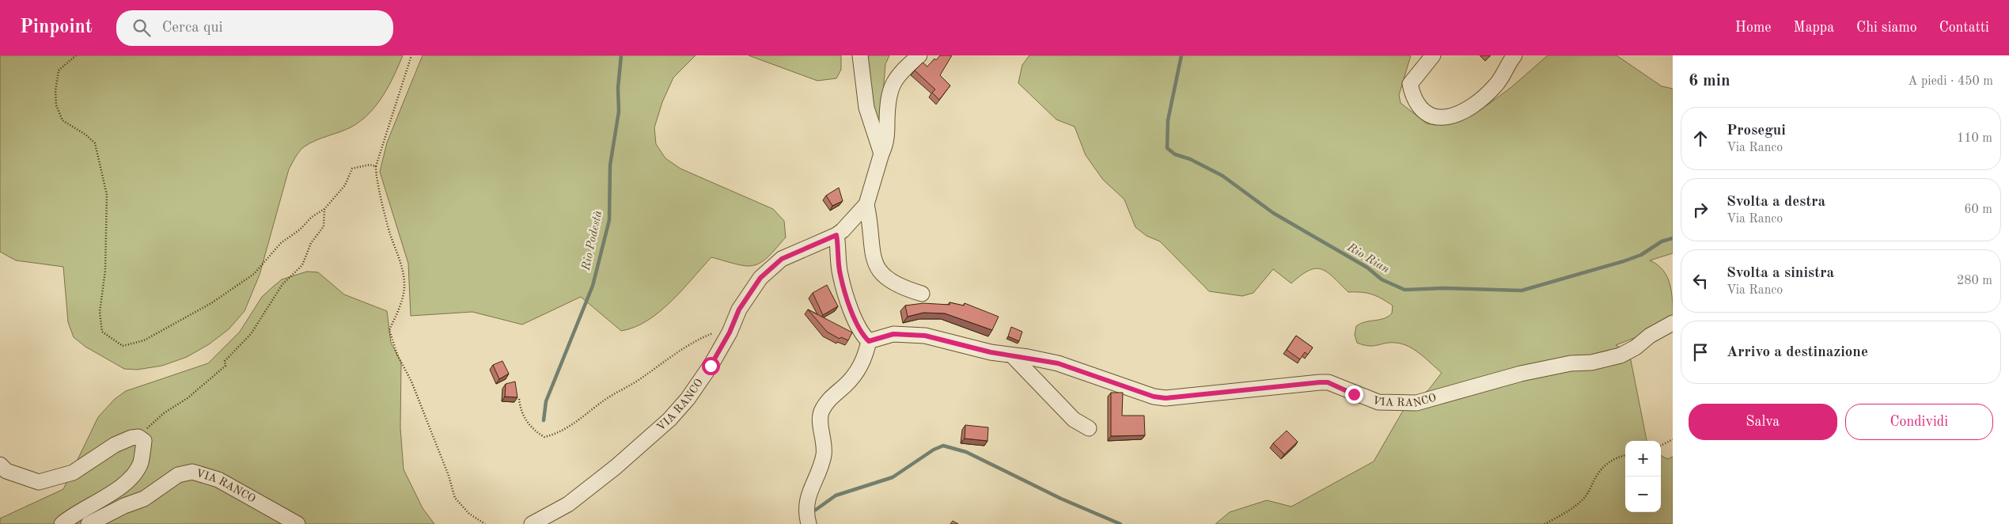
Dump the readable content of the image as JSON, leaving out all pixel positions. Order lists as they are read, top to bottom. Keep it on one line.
{"streets":{"street":["VIA RANCO"]},"water":["Rio Podestà","Rio Rian"],"page":{"header":"Pinpoint","search":"Cerca qui","nav":["Home","Mappa","Chi siamo","Contatti"],"heading":["6 min","A piedi · 450 m"],"list":[["Prosegui","Via Ranco","110 m"],["Svolta a destra","Via Ranco","60 m"],["Svolta a sinistra","Via Ranco","280 m"],"Arrivo a destinazione"],"buttons":["Salva","Condividi"],"map_buttons":["+","−"]}}
